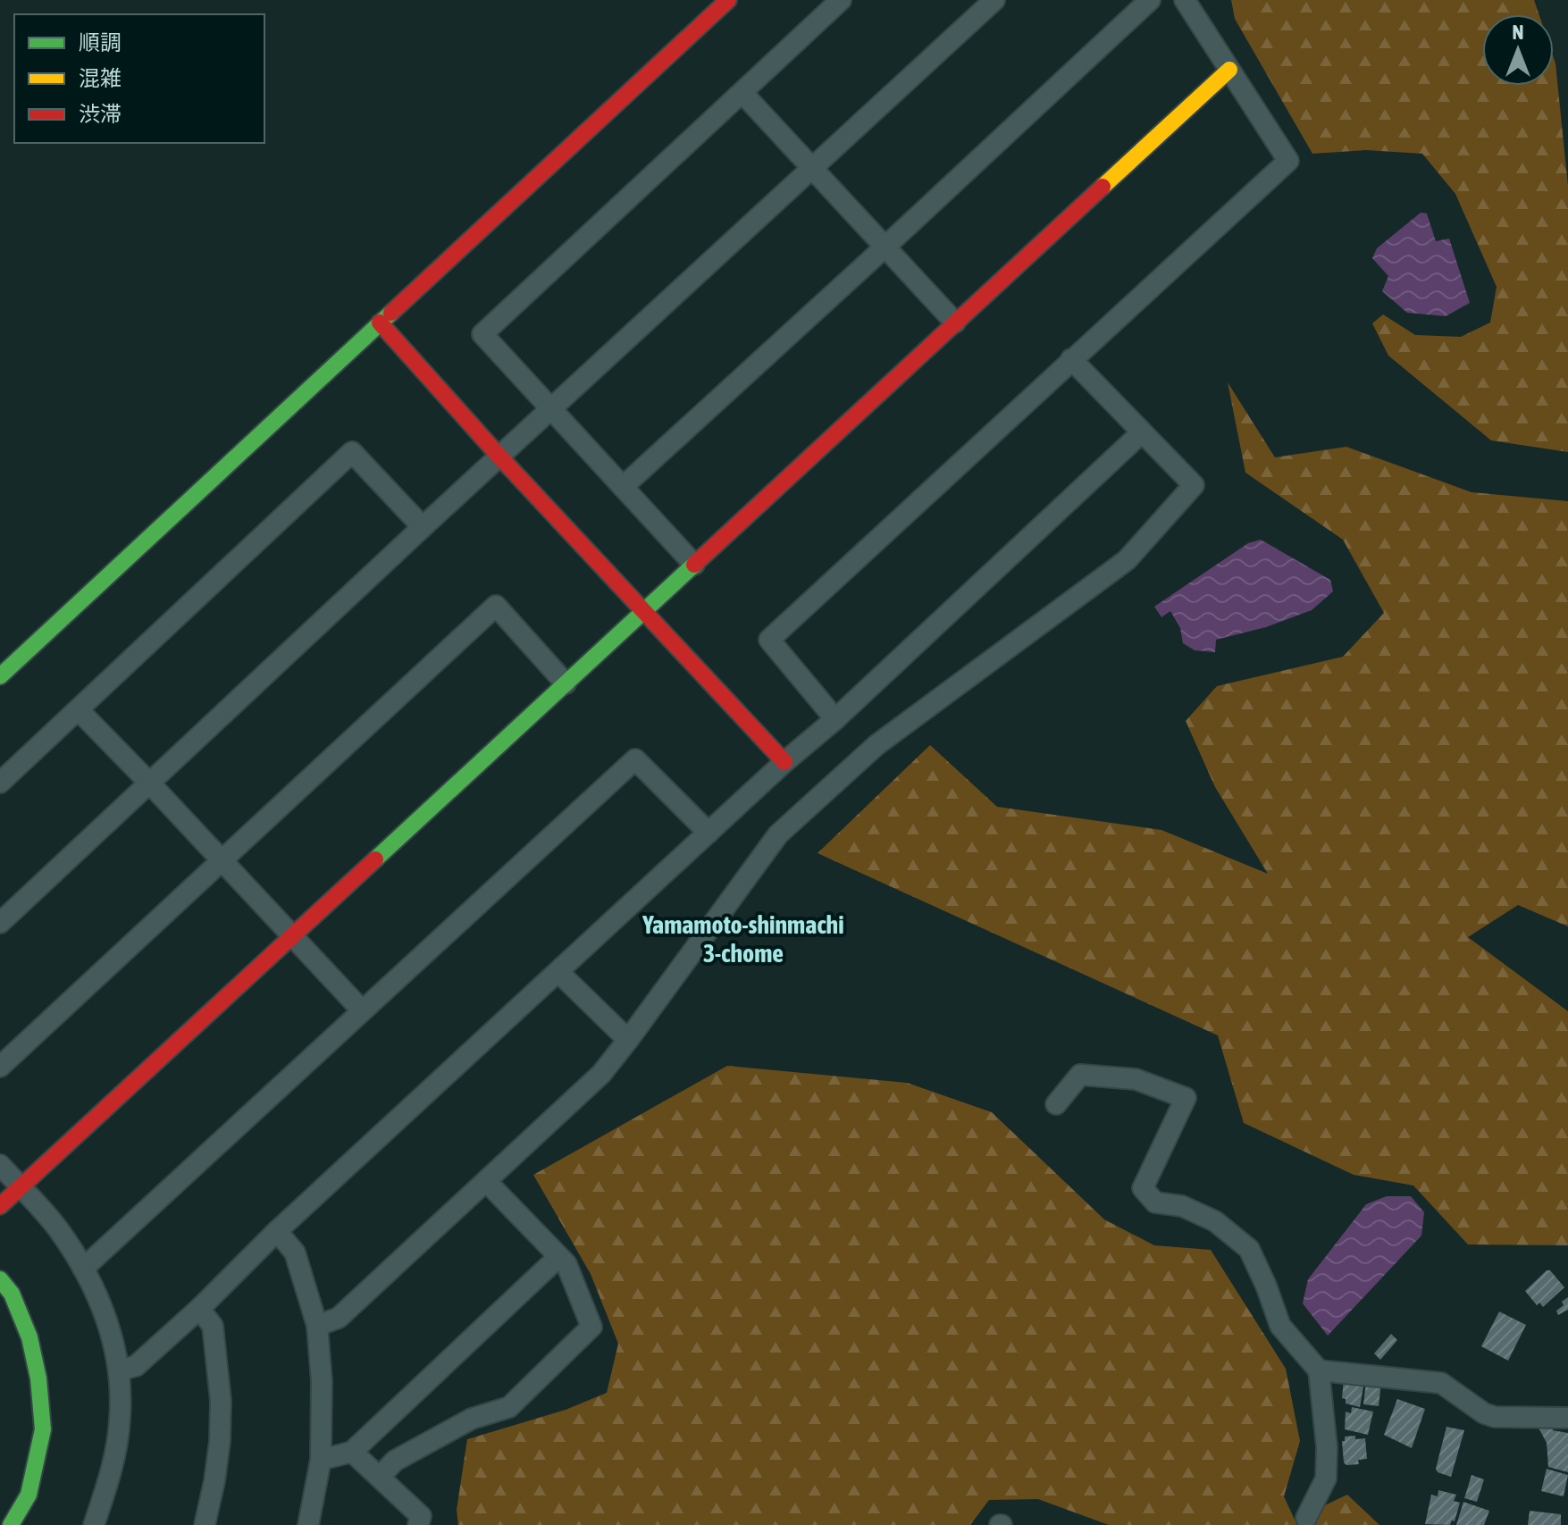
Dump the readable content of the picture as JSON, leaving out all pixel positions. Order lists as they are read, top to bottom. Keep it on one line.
{"districts":["Yamamoto-shinmachi 3-chome"],"legend":["順調","混雑","渋滞"],"north":"top"}
